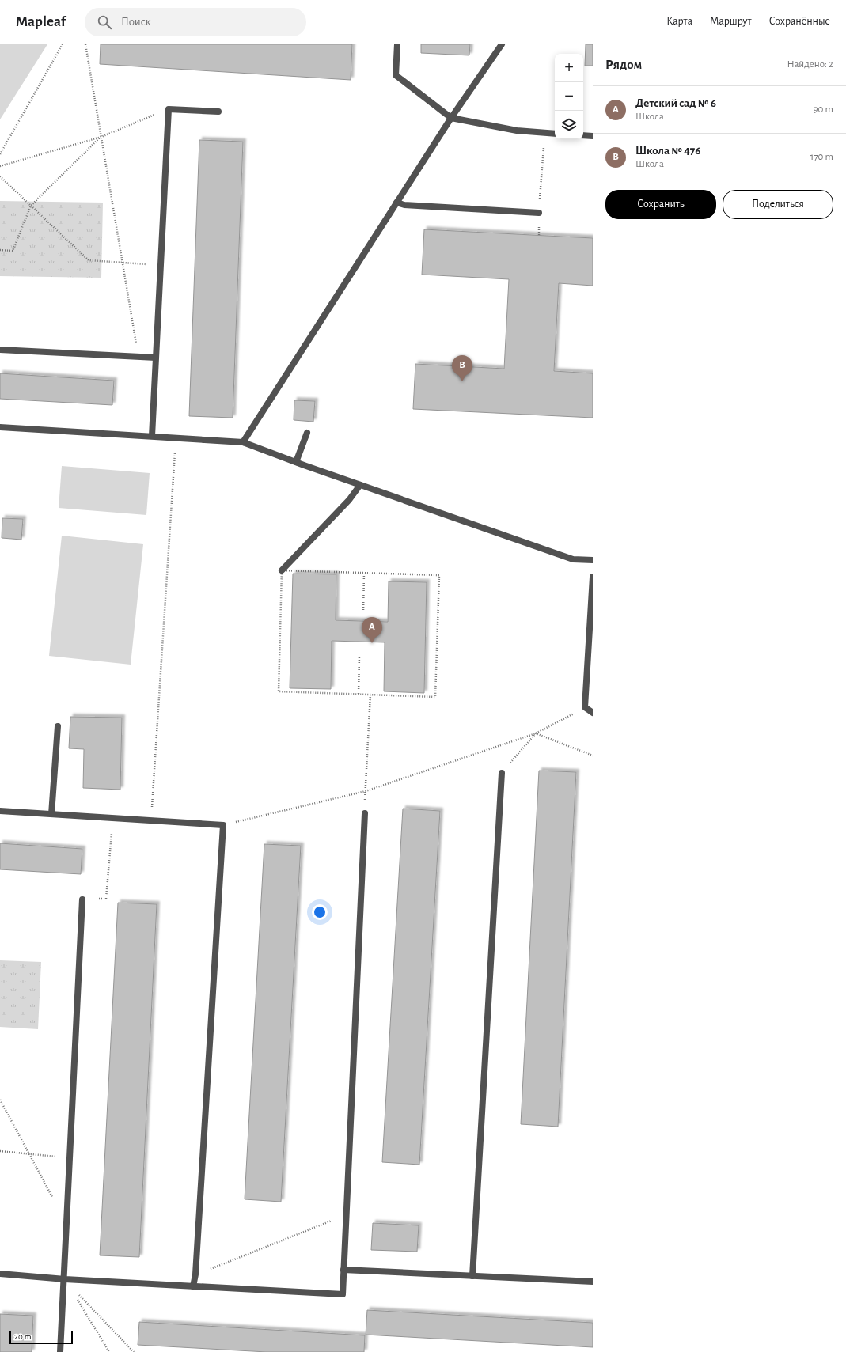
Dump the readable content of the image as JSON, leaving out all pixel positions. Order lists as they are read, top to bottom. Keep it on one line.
{"scale_bar":"20 m","page":{"header":"Mapleaf","search":"Поиск","nav":["Карта","Маршрут","Сохранённые"],"heading":["Рядом","Найдено: 2"],"map_buttons":["+","−"],"list":[{"mark":"A","name":"Детский сад № 6","note":"Школа","value":"90 m"},{"mark":"B","name":"Школа № 476","note":"Школа","value":"170 m"}],"buttons":["Сохранить","Поделиться"],"pins":["B","A"],"scale":"20 m"}}
